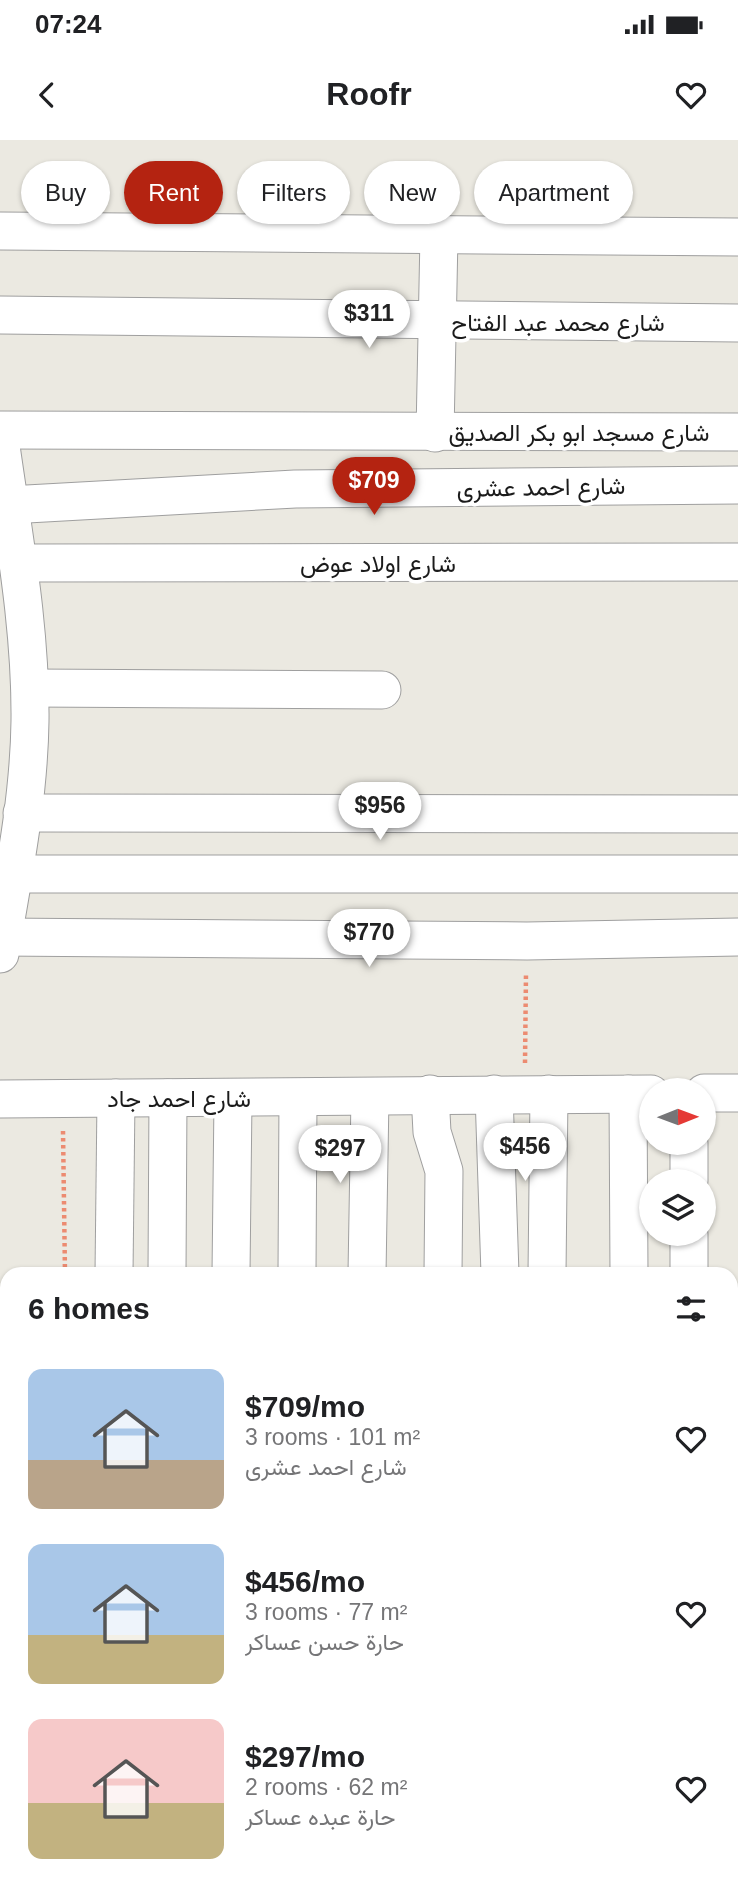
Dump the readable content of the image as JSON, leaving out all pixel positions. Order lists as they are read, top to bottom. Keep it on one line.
{"streets":{"street":["شارع محمد عبد الفتاح","شارع مسجد ابو بكر الصديق","شارع احمد عشرى","شارع اولاد عوض","شارع احمد جاد"]},"north":"right","page":{"status":"07:24","header":"Roofr","chip":["Buy","Rent","Filters","New","Apartment"],"price":["$311","$709","$956","$770","$456","$297"],"heading":"6 homes","list":[{"name":"$709/mo","note":"3 rooms · 101 m² · شارع احمد عشرى"},{"name":"$456/mo","note":"3 rooms · 77 m² · حارة حسن عساكر"},{"name":"$297/mo","note":"2 rooms · 62 m² · حارة عبده عساكر"}]}}
